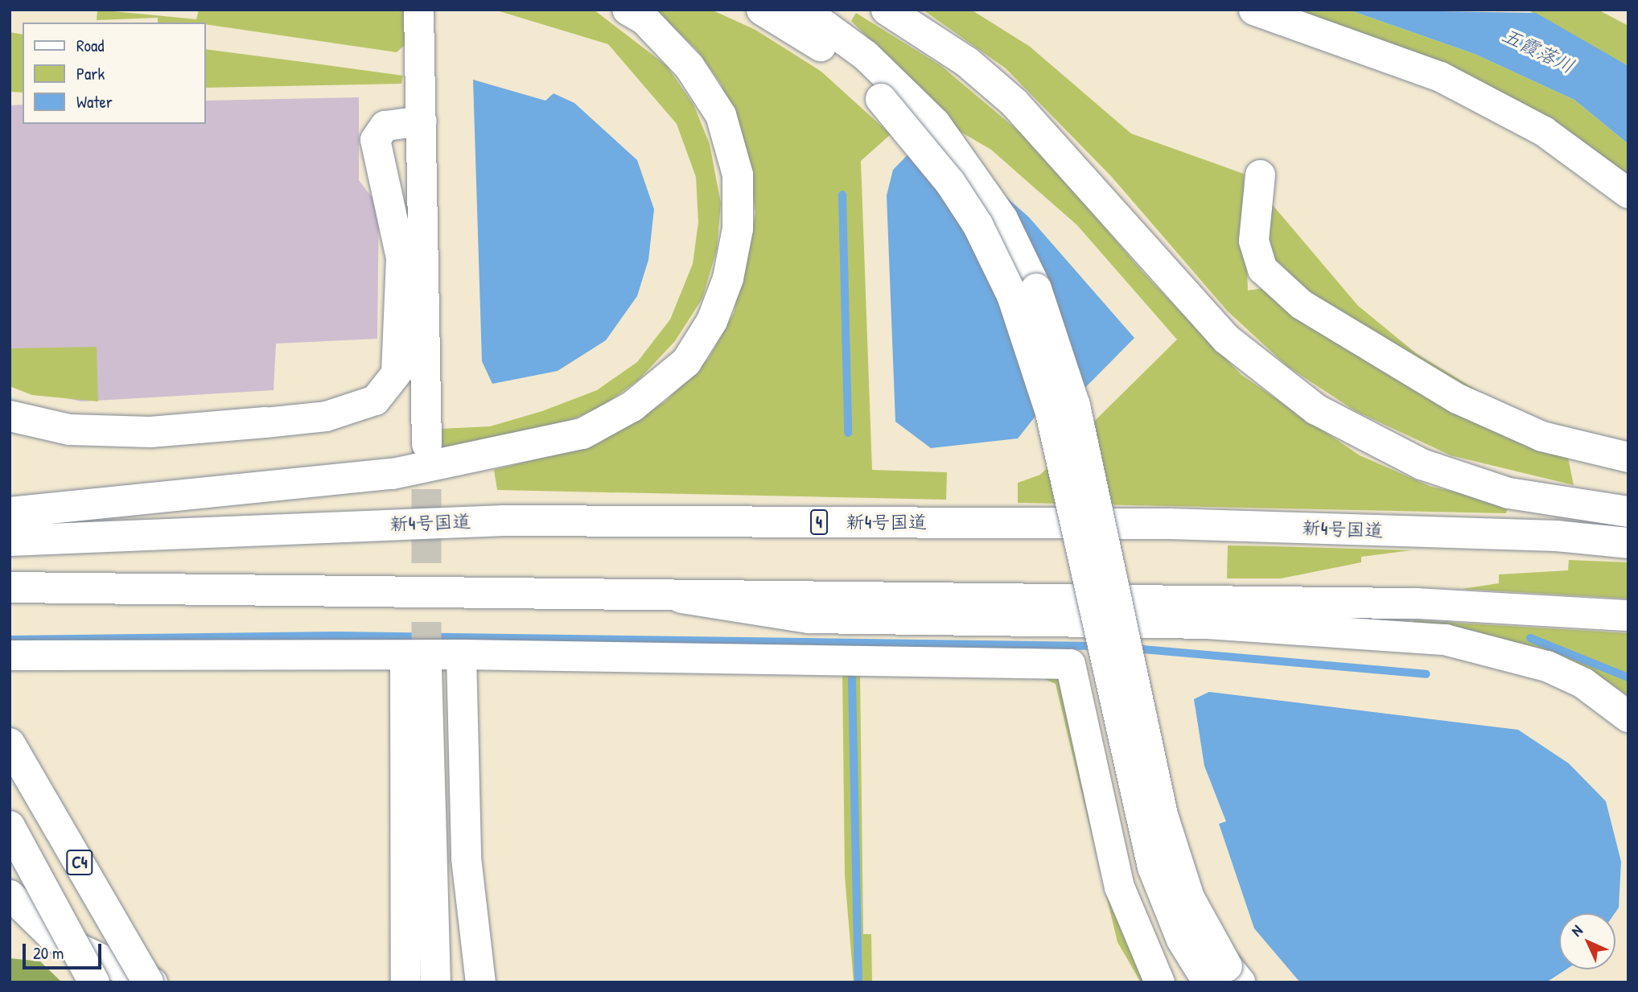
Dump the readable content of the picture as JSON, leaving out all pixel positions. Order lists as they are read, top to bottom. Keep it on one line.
{"streets":{"main road":["4","新4号国道","C4"]},"water":["五霞落川"],"legend":["Road","Park","Water"],"scale_bar":"20 m","north":"top left"}
